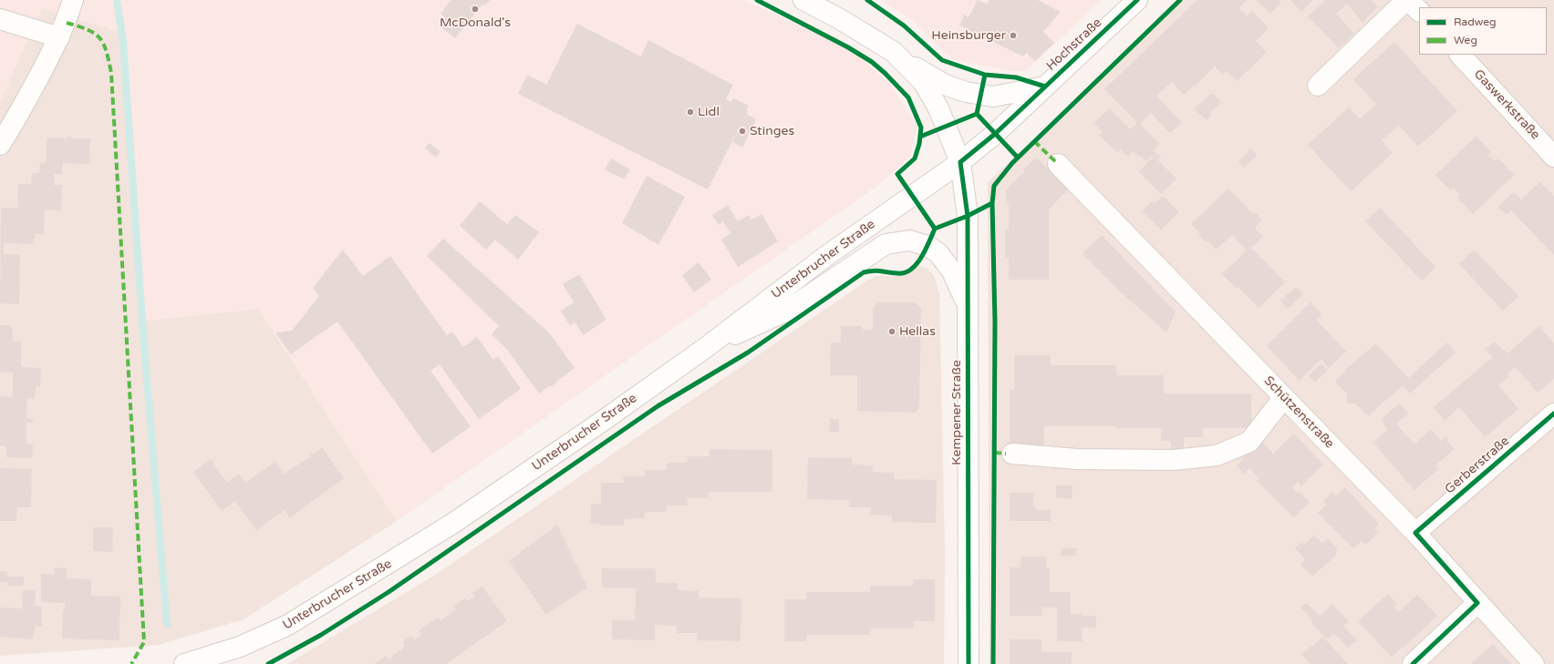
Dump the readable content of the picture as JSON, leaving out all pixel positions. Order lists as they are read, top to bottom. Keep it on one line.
{"streets":{"street":["Hochstraße","Gaswerkstraße","Unterbrucher Straße","Kempener Straße","Schützenstraße","Gerberstraße"]},"crossings":[["Hochstraße","Unterbrucher Straße"],["Hochstraße","Kempener Straße"],["Unterbrucher Straße","Kempener Straße"],["Schützenstraße","Gerberstraße"]],"places":["McDonald's","Heinsburger","Lidl","Stinges","Hellas"],"legend":["Radweg","Weg"]}
